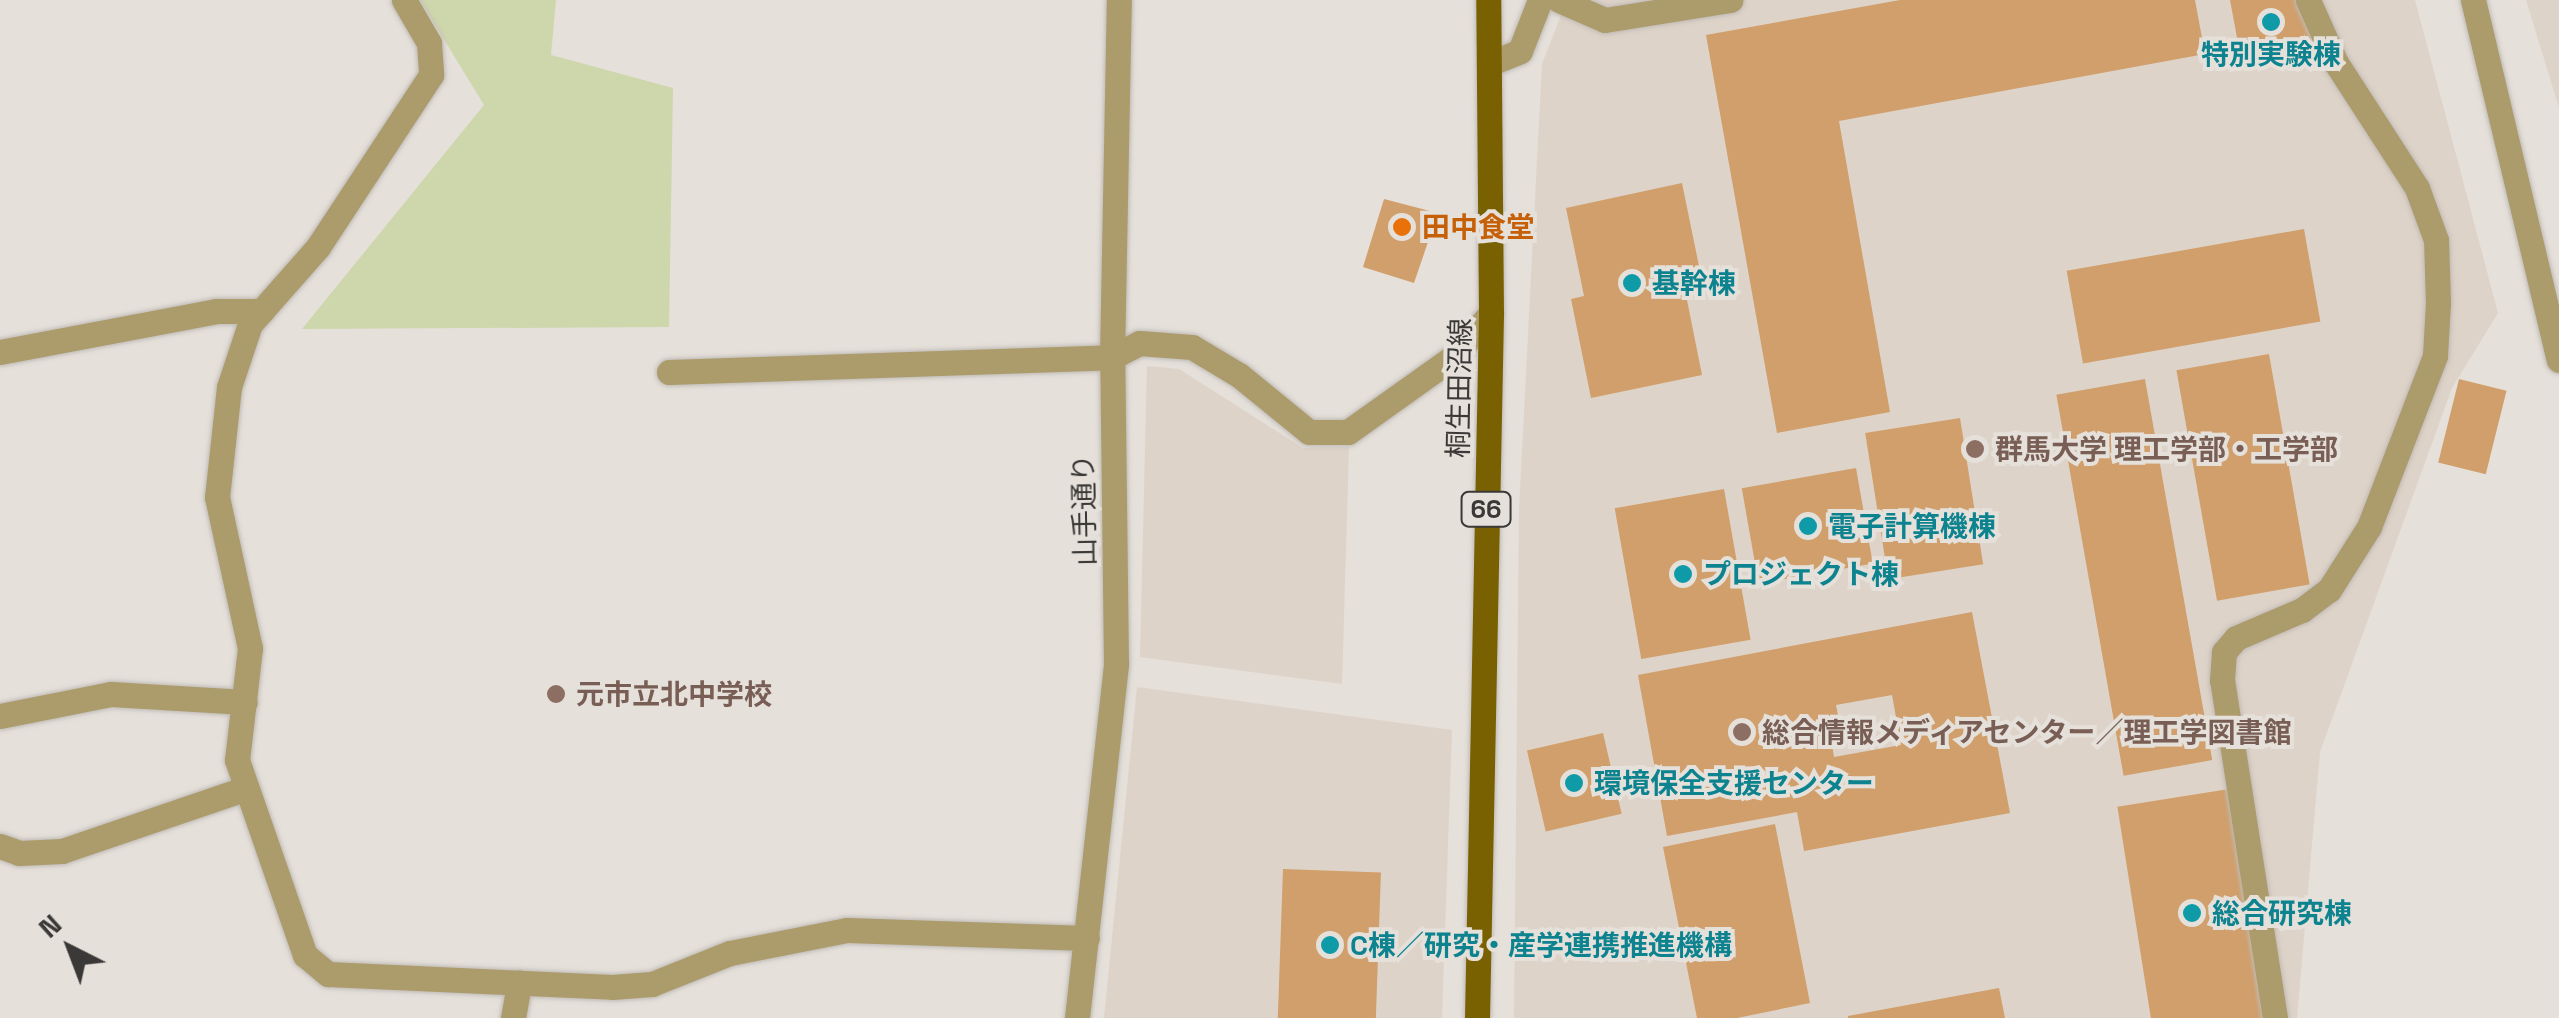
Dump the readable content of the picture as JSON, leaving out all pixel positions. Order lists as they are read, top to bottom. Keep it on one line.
{"streets":{"main road":["桐生田沼線","66"],"street":["山手通り"]},"places":["特別実験棟","田中食堂","基幹棟","群馬大学 理工学部・工学部","電子計算機棟","プロジェクト棟","元市立北中学校","総合情報メディアセンター／理工学図書館","環境保全支援センター","総合研究棟","C棟／研究・産学連携推進機構"],"north":"top left"}
